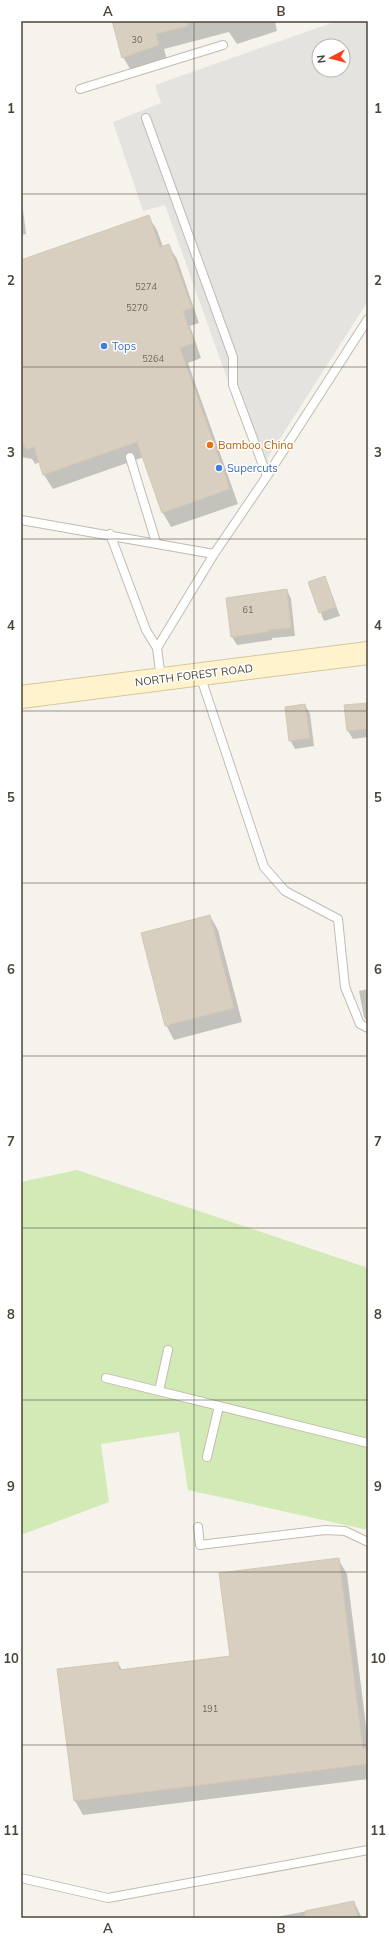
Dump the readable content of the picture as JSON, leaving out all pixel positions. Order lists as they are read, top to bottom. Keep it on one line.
{"streets":{"street":["NORTH FOREST ROAD"]},"places":["Tops","Bamboo China","Supercuts"],"house_numbers":["30","5274","5270","5264","61","191"],"north":"left","grid":{"columns":["A","B"],"rows":["1","2","3","4","5","6","7","8","9","10","11"]}}
